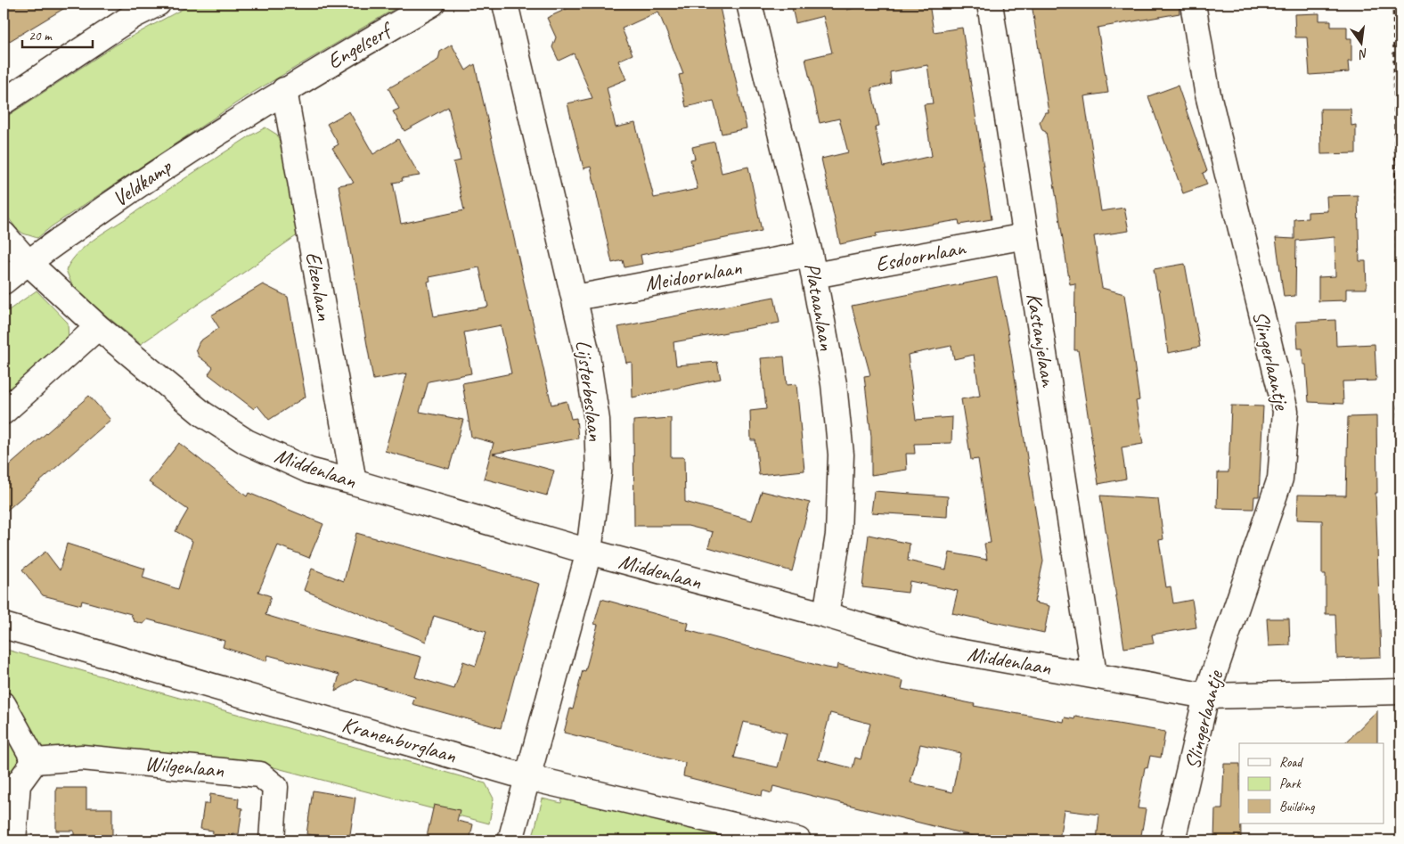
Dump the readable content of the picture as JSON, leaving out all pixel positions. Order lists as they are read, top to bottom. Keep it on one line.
{"streets":{"street":["Engelserf","Veldkamp","Esdoornlaan","Meidoornlaan","Elzenlaan","Plataanlaan","Kastanjelaan","Slingerlaantje","Lijsterbeslaan","Middenlaan","Kranenburglaan","Wilgenlaan"]},"crossings":[["Engelserf","Veldkamp"],["Engelserf","Elzenlaan"],["Veldkamp","Elzenlaan"],["Veldkamp","Middenlaan"],["Esdoornlaan","Meidoornlaan"],["Esdoornlaan","Plataanlaan"],["Esdoornlaan","Kastanjelaan"],["Meidoornlaan","Plataanlaan"],["Meidoornlaan","Lijsterbeslaan"],["Elzenlaan","Middenlaan"],["Plataanlaan","Middenlaan"],["Kastanjelaan","Middenlaan"],["Slingerlaantje","Middenlaan"],["Lijsterbeslaan","Middenlaan"],["Lijsterbeslaan","Kranenburglaan"]],"legend":["Road","Park","Building"],"scale_bar":"20 m","north":"bottom"}
